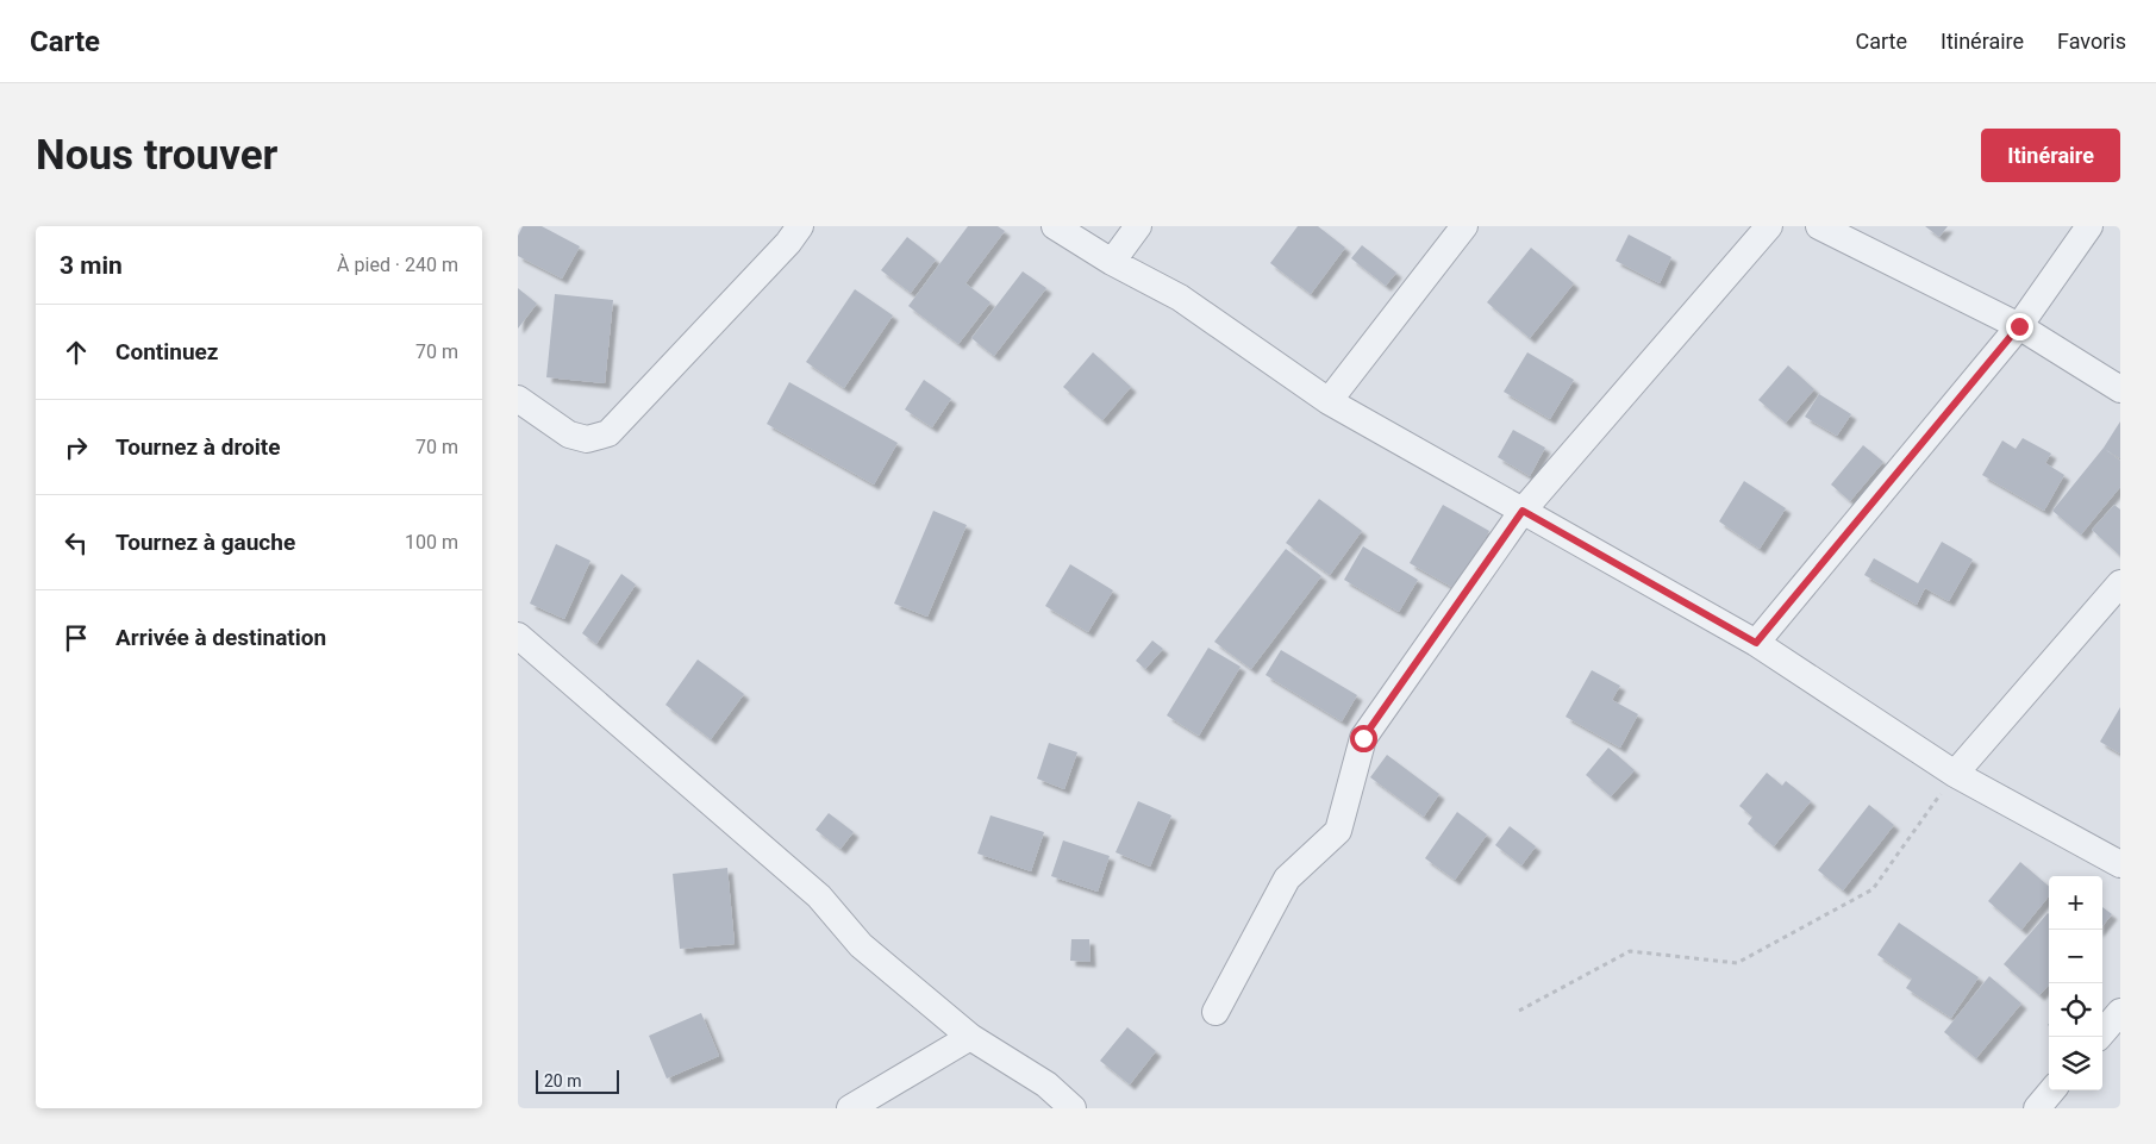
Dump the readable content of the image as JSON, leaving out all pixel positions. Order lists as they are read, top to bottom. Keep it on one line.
{"scale_bar":"20 m","page":{"header":"Carte","nav":["Carte","Itinéraire","Favoris"],"buttons":"Itinéraire","title":"Nous trouver","heading":["3 min","À pied · 240 m"],"list":[["Continuez","70 m"],["Tournez à droite","70 m"],["Tournez à gauche","100 m"],"Arrivée à destination"],"map_buttons":["+","−"],"scale":"20 m"}}
